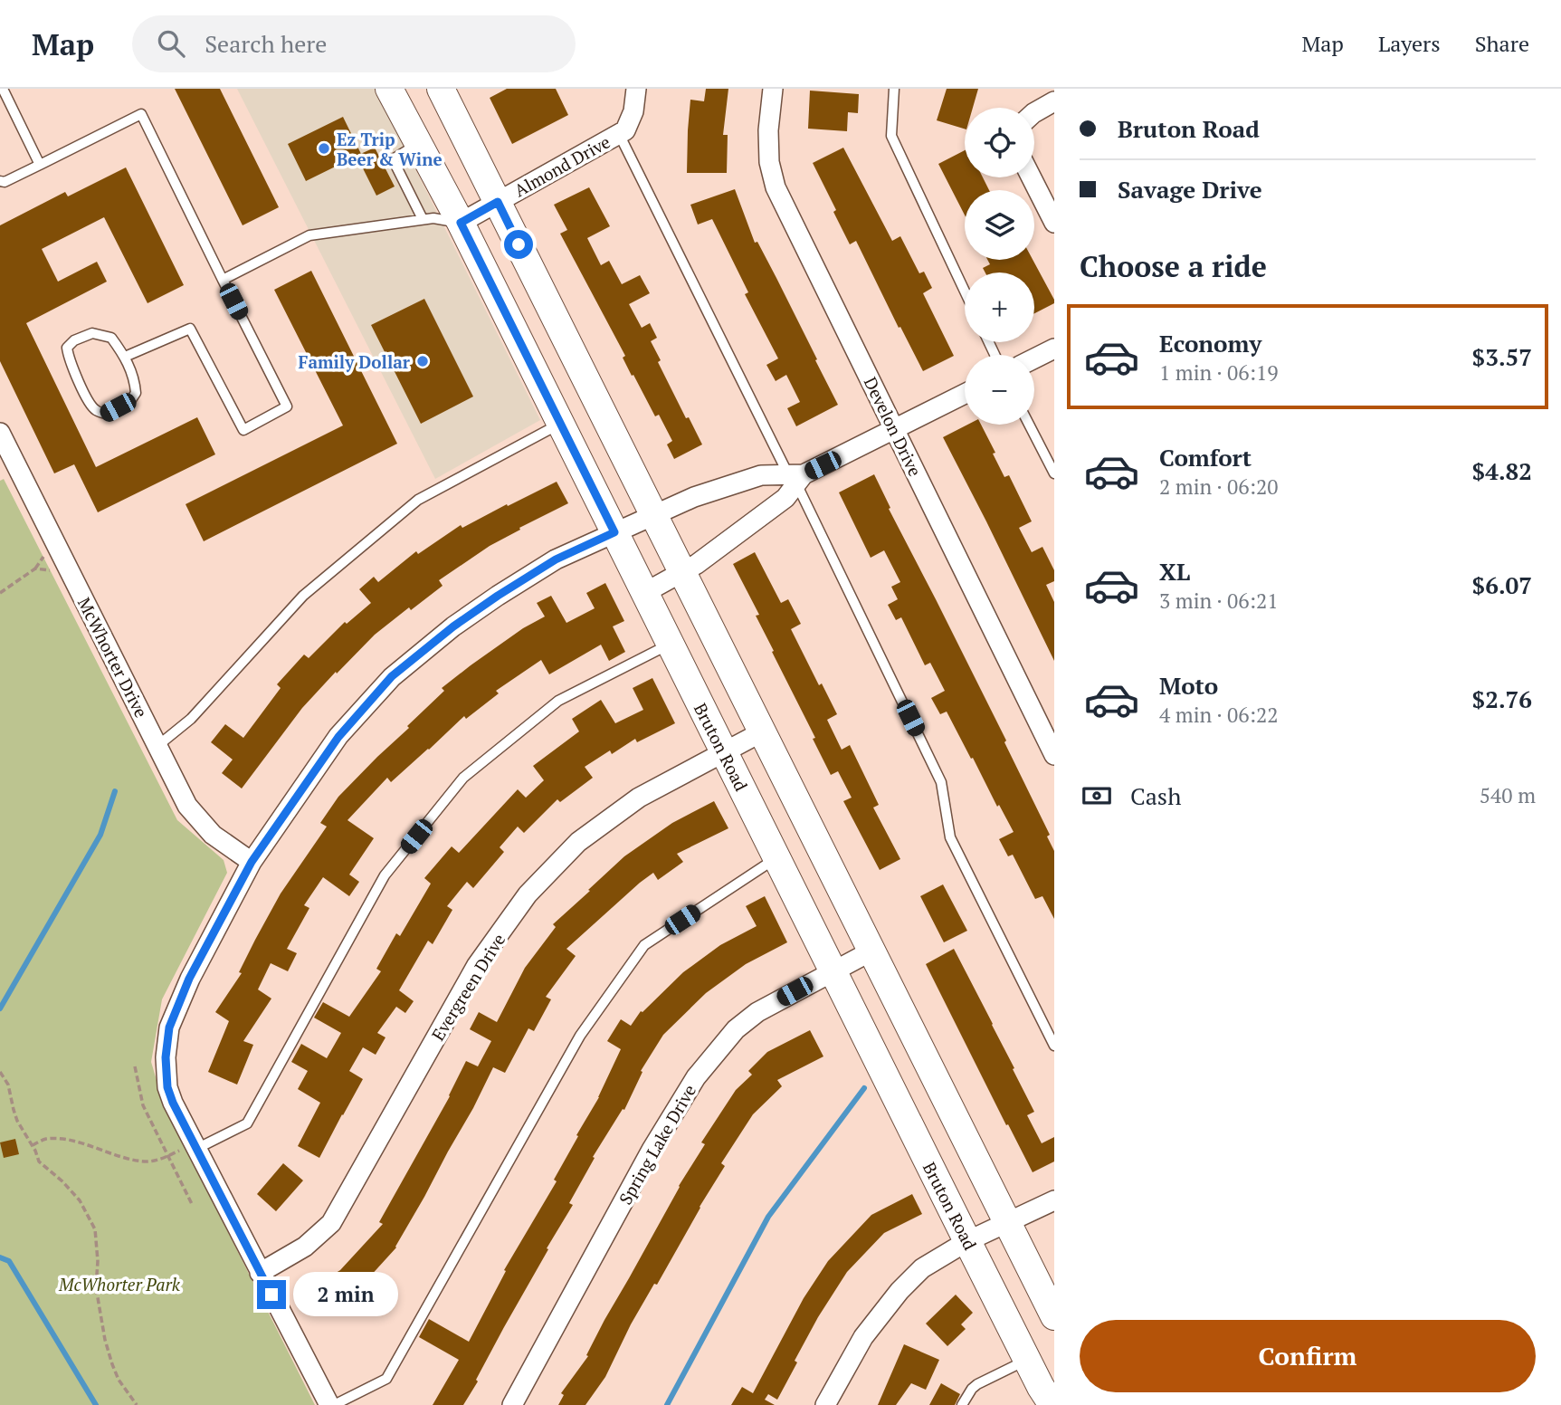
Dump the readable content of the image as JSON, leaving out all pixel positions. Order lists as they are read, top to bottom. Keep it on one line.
{"streets":{"main road":["Bruton Road"],"street":["Almond Drive","Develon Drive","McWhorter Drive","Evergreen Drive","Spring Lake Drive"]},"crossings":[["Almond Drive","Bruton Road"],["Bruton Road","Evergreen Drive"],["Bruton Road","Spring Lake Drive"]],"parks":["McWhorter Park"],"places":["Ez Trip Beer & Wine","Family Dollar"],"page":{"header":"Map","search":"Search here","nav":["Map","Layers","Share"],"banner":["Bruton Road","Savage Drive"],"map_buttons":["+","−"],"heading":"Choose a ride","list":[{"name":"Economy","note":"1 min · 06:19","value":"$3.57"},{"name":"Comfort","note":"2 min · 06:20","value":"$4.82"},{"name":"XL","note":"3 min · 06:21","value":"$6.07"},{"name":"Moto","note":"4 min · 06:22","value":"$2.76"}],"pay":["Cash","540 m"],"bubble":"2 min","buttons":"Confirm"}}
